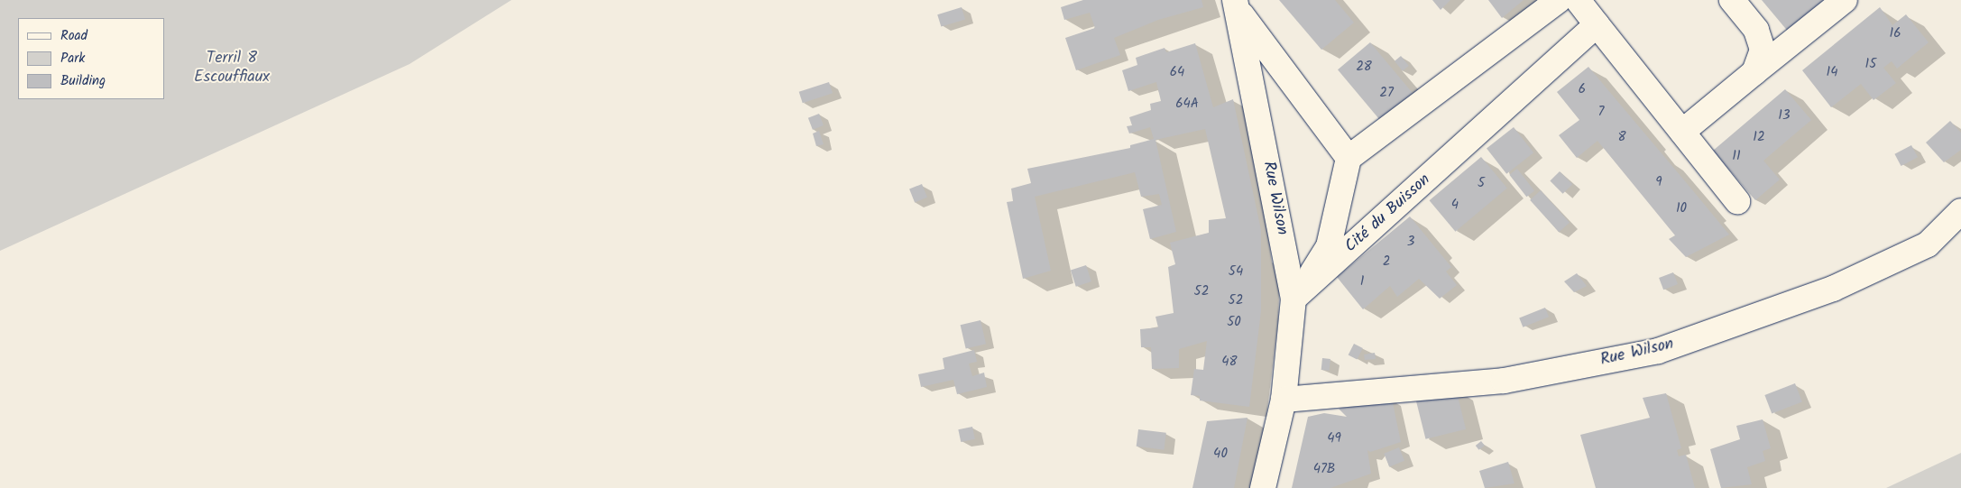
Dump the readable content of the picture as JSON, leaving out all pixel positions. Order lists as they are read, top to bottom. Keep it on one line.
{"streets":{"street":["Rue Wilson","Cité du Buisson"]},"crossings":[["Rue Wilson","Cité du Buisson"]],"parks":["Terril 8 Escouffiaux"],"house_numbers":["16","15","28","64","14","6","27","64A","7","13","8","12","11","9","5","4","10","3","2","54","1","52","52","50","48","49","40","47B"],"legend":["Road","Park","Building"]}
